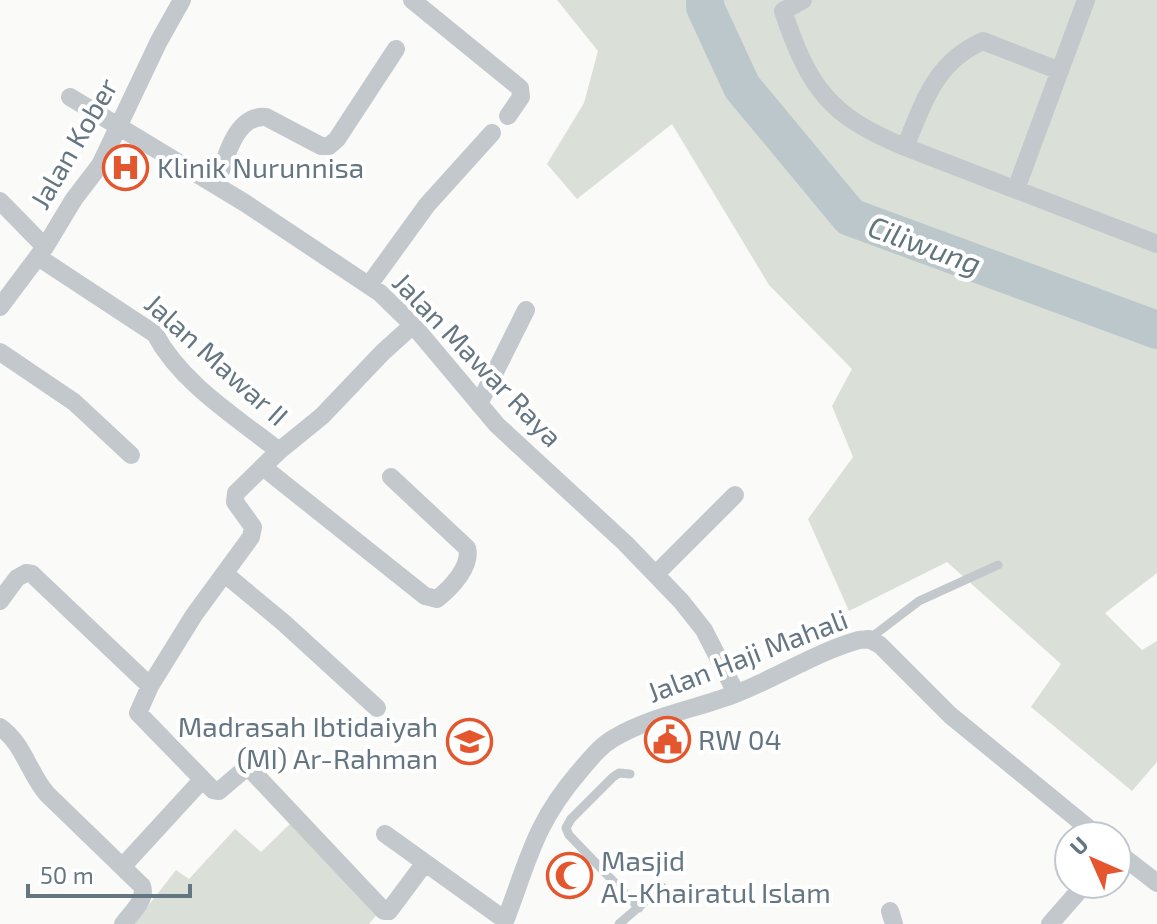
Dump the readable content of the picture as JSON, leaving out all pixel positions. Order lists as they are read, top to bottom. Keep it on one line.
{"streets":{"street":["Jalan Kober","Jalan Mawar II","Jalan Mawar Raya","Jalan Haji Mahali"]},"crossings":[["Jalan Kober","Jalan Mawar II"],["Jalan Kober","Jalan Mawar Raya"],["Jalan Mawar Raya","Jalan Haji Mahali"]],"water":["Ciliwung"],"places":{"hospital":["Klinik Nurunnisa"],"public building":["RW 04"],"school or university":["Madrasah Ibtidaiyah (MI) Ar-Rahman"],"mosque":["Masjid Al-Khairatul Islam"]},"scale_bar":"50 m","north":"top left"}
